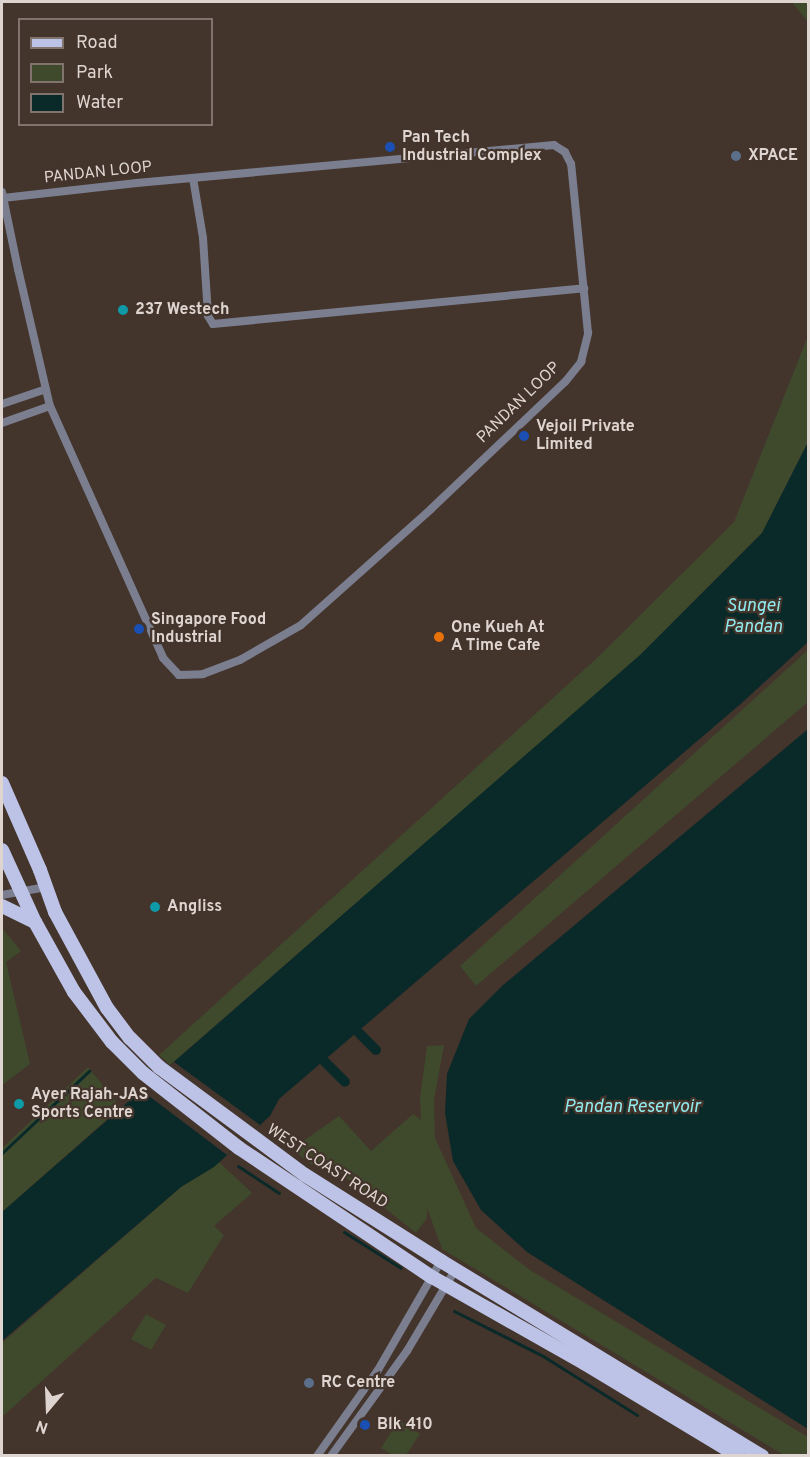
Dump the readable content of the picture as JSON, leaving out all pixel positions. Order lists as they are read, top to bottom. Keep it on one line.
{"streets":{"main road":["WEST COAST ROAD"],"street":["PANDAN LOOP"]},"water":["Sungei Pandan","Pandan Reservoir"],"places":["Pan Tech Industrial Complex","XPACE","237 Westech","Vejoil Private Limited","Singapore Food Industrial","One Kueh At A Time Cafe","Angliss","Ayer Rajah-JAS Sports Centre","RC Centre","Blk 410"],"legend":["Road","Park","Water"],"north":"bottom"}
